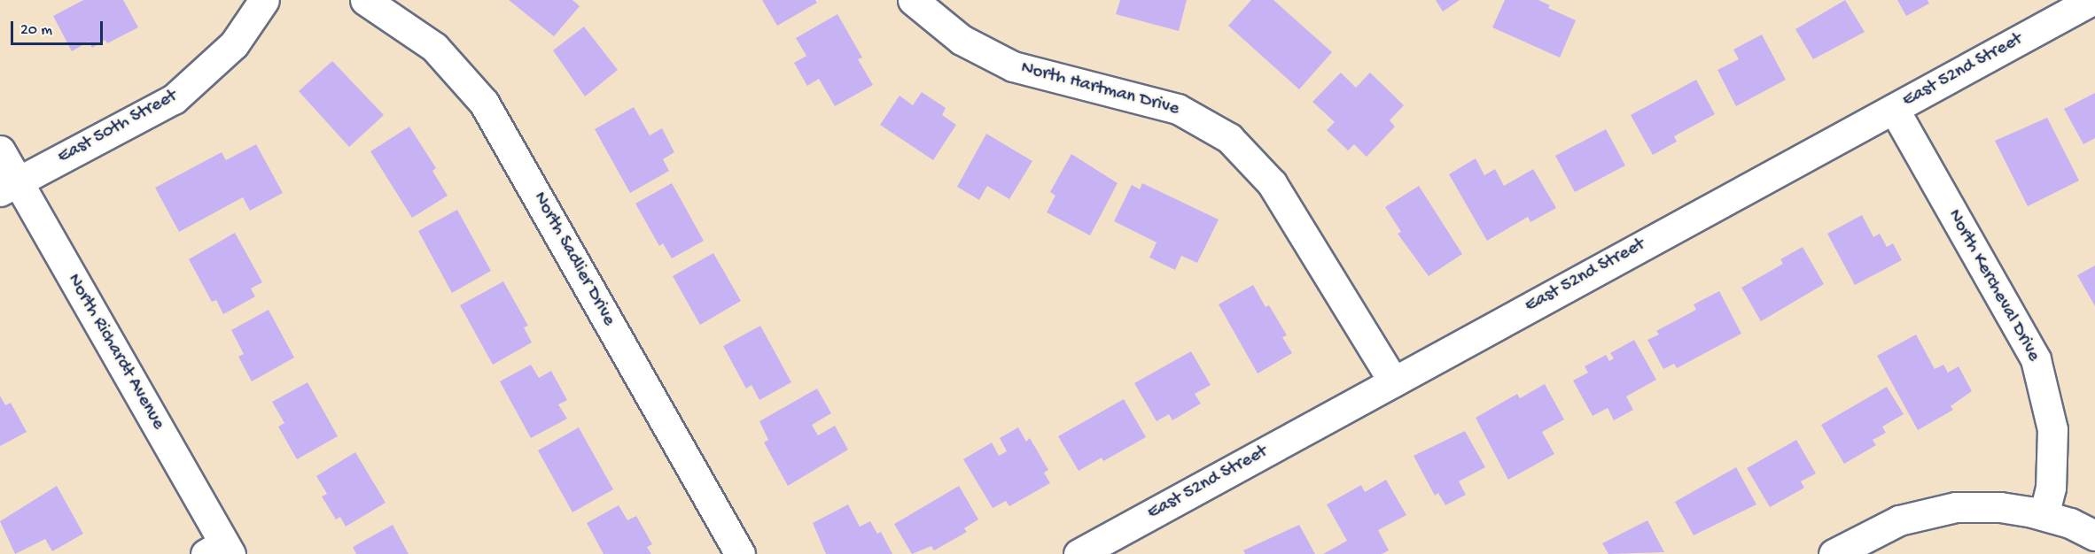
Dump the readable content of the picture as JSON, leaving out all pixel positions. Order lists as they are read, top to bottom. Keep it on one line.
{"streets":{"street":["East 52nd Street","North Hartman Drive","East 50th Street","North Sadlier Drive","North Kercheval Drive","North Richardt Avenue"]},"crossings":[["East 52nd Street","North Hartman Drive"],["East 52nd Street","North Kercheval Drive"],["East 50th Street","North Richardt Avenue"]],"scale_bar":"20 m"}
